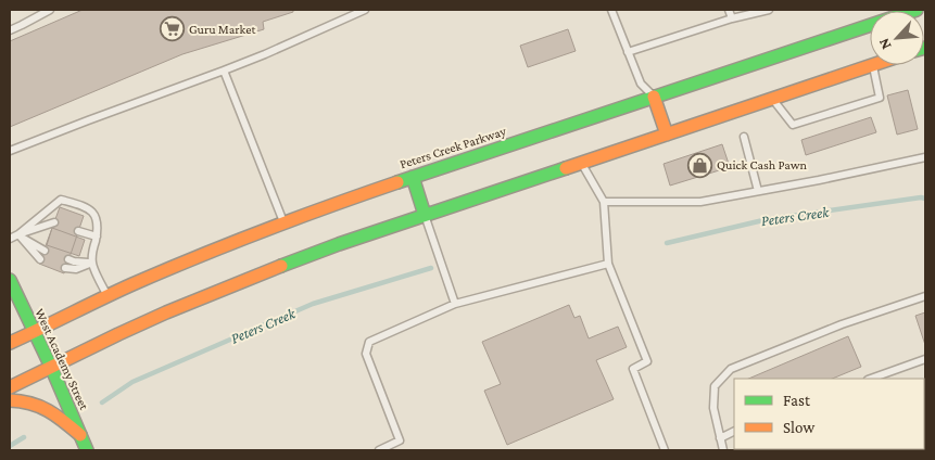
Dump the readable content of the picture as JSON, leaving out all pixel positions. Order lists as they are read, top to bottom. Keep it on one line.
{"streets":{"main road":["Peters Creek Parkway","West Academy Street"]},"crossings":[["Peters Creek Parkway","West Academy Street"]],"water":["Peters Creek"],"places":{"supermarket":["Guru Market"],"shop":["Quick Cash Pawn"]},"legend":["Fast","Slow"],"north":"bottom left"}
